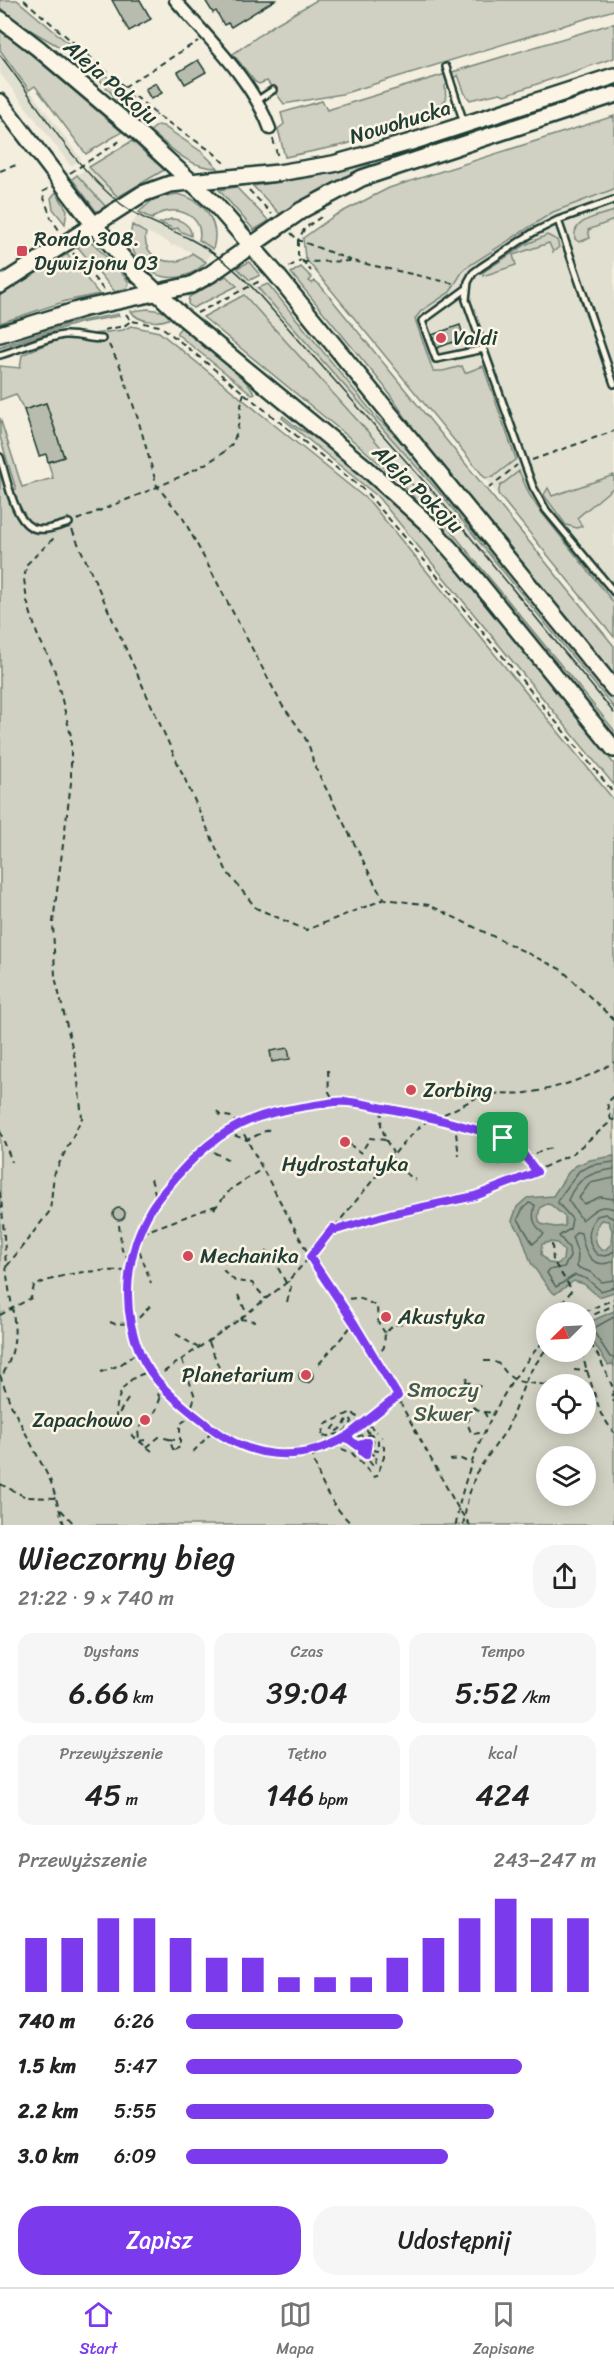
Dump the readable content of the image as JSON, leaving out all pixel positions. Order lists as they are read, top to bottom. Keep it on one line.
{"streets":{"main road":["Aleja Pokoju","Nowohucka"]},"crossings":[["Aleja Pokoju","Nowohucka"]],"parks":["Smoczy Skwer"],"places":{"transit":["Rondo 308. Dywizjonu 03"],"other":["Valdi","Zorbing","Hydrostatyka","Mechanika","Akustyka","Planetarium","Zapachowo"]},"north":"bottom left","page":{"heading":["Wieczorny bieg","21:22 · 9 × 740 m"],"stats":[["Dystans","6.66 km"],["Czas","39:04"],["Tempo","5:52 /km"],["Przewyższenie","45 m"],["Tętno","146 bpm"],["kcal","424"]],"chart":["Przewyższenie","243–247 m"],"list":[{"name":"740 m","note":"6:26"},{"name":"1.5 km","note":"5:47"},{"name":"2.2 km","note":"5:55"},{"name":"3.0 km","note":"6:09"}],"buttons":["Zapisz","Udostępnij"],"tabs":["Start","Mapa","Zapisane"]}}
